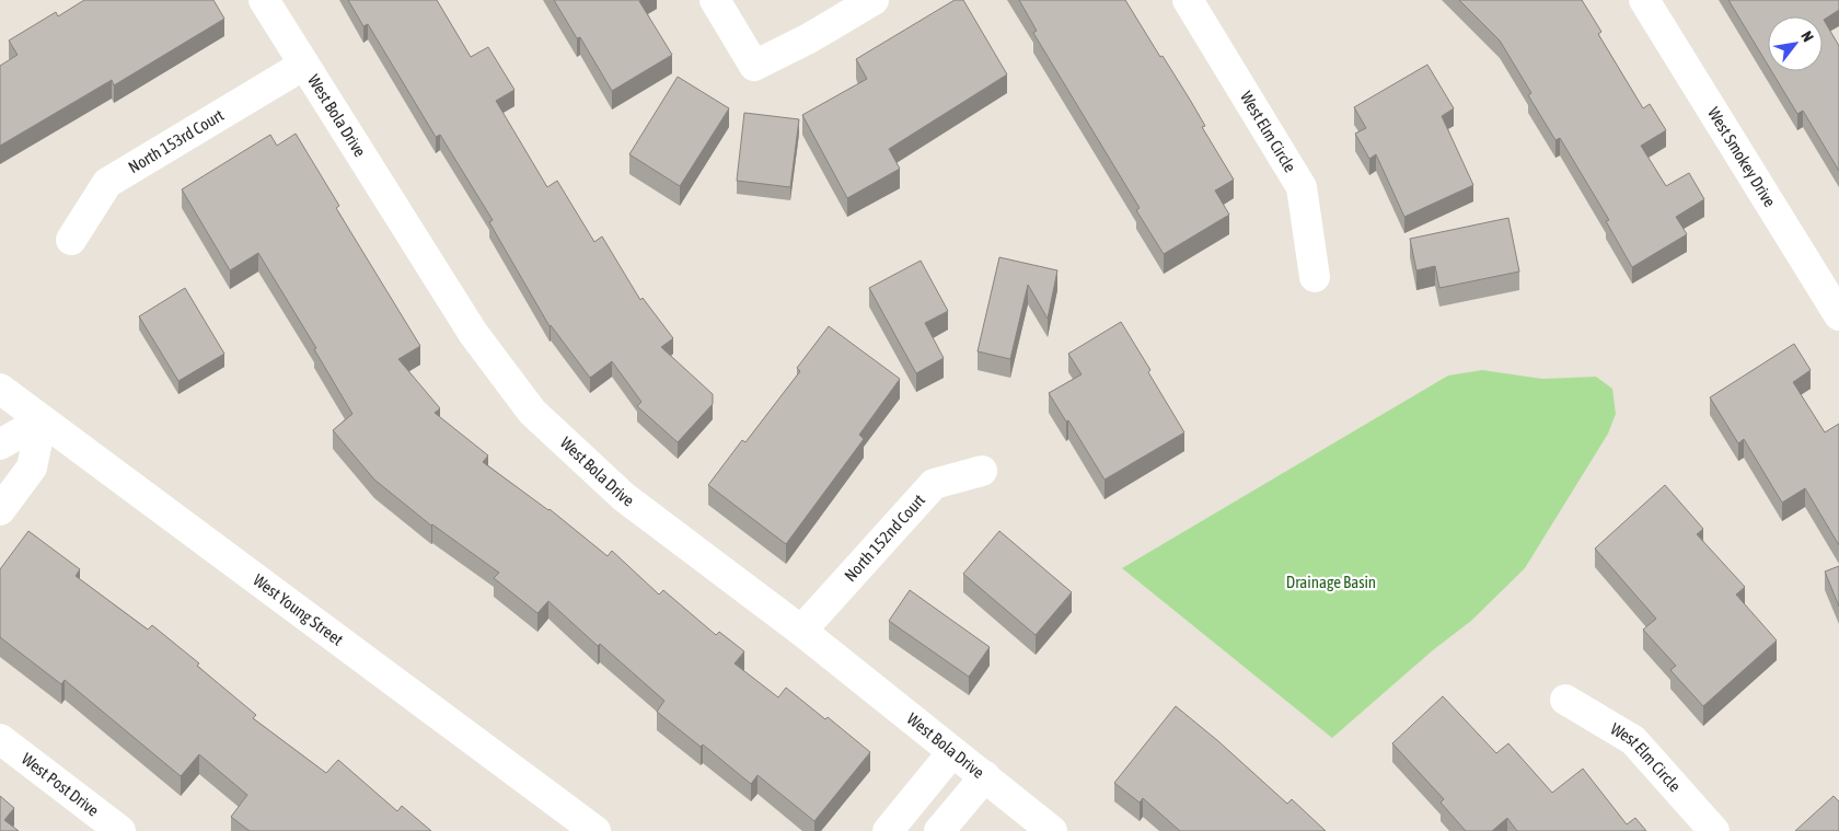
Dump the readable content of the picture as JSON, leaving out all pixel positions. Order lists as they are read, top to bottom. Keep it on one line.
{"streets":{"street":["West Bola Drive","West Elm Circle","North 153rd Court","West Smokey Drive","North 152nd Court","West Young Street","West Post Drive"]},"crossings":[["West Bola Drive","North 153rd Court"],["West Bola Drive","North 152nd Court"]],"parks":["Drainage Basin"],"north":"top right"}
